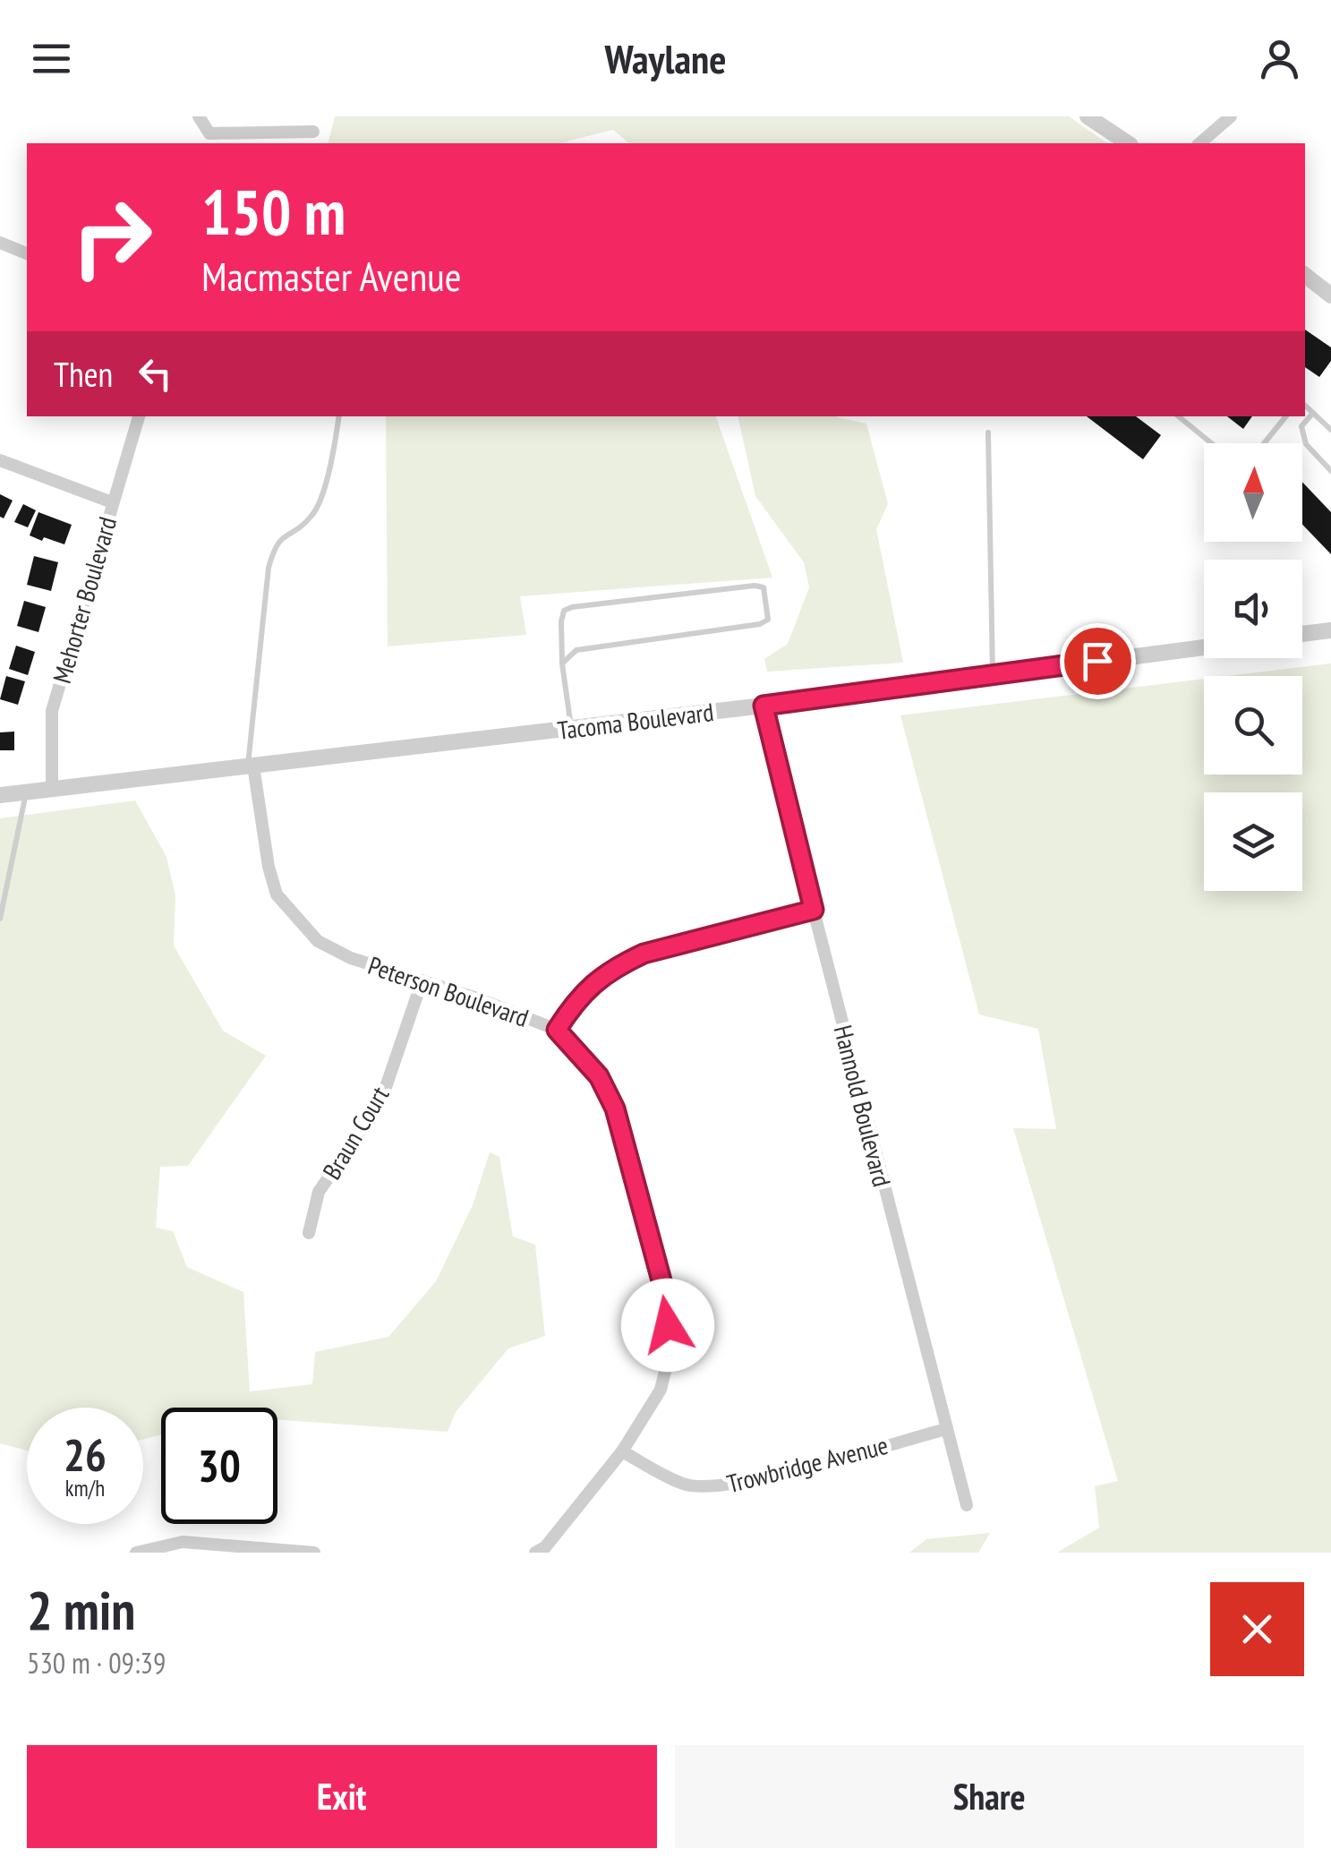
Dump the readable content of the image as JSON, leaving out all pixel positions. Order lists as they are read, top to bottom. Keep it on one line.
{"streets":{"street":["Mehorter Boulevard","Tacoma Boulevard","Peterson Boulevard","Hannold Boulevard","Braun Court","Trowbridge Avenue"]},"crossings":[["Mehorter Boulevard","Tacoma Boulevard"],["Tacoma Boulevard","Peterson Boulevard"],["Tacoma Boulevard","Hannold Boulevard"],["Peterson Boulevard","Braun Court"],["Peterson Boulevard","Trowbridge Avenue"],["Hannold Boulevard","Trowbridge Avenue"]],"north":"top","page":{"header":"Waylane","turn":["150 m","Macmaster Avenue"],"then":"Then","speed":"26 km/h","limit":"30","heading":["2 min","530 m · 09:39"],"buttons":["Exit","Share"]}}
